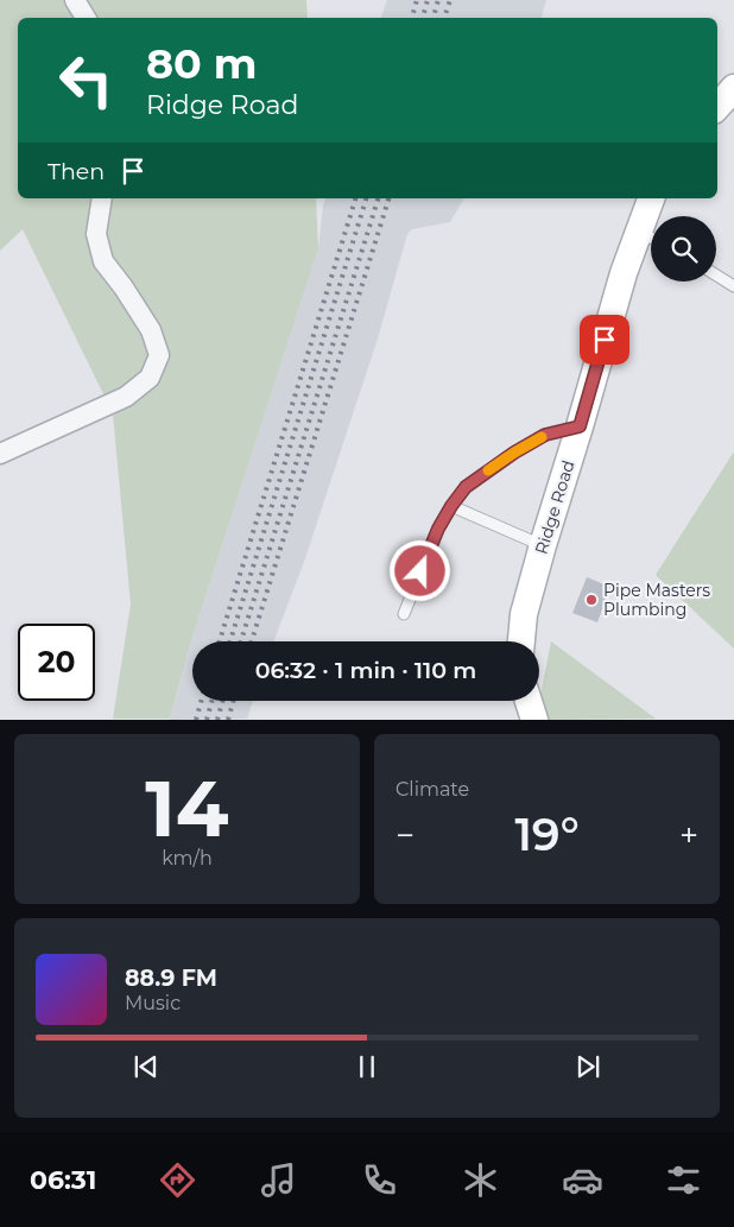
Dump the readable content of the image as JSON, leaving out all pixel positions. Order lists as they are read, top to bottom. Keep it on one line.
{"streets":{"street":["Ridge Road"]},"places":["Pipe Masters Plumbing"],"page":{"turn":["80 m","Ridge Road"],"then":"Then","limit":"20","trip":"06:32 · 1 min · 110 m","tile":[["14","km/h"],"Climate"],"heat":["−","19°","+"],"song":["88.9 FM","Music"],"tabs":"06:31"}}
